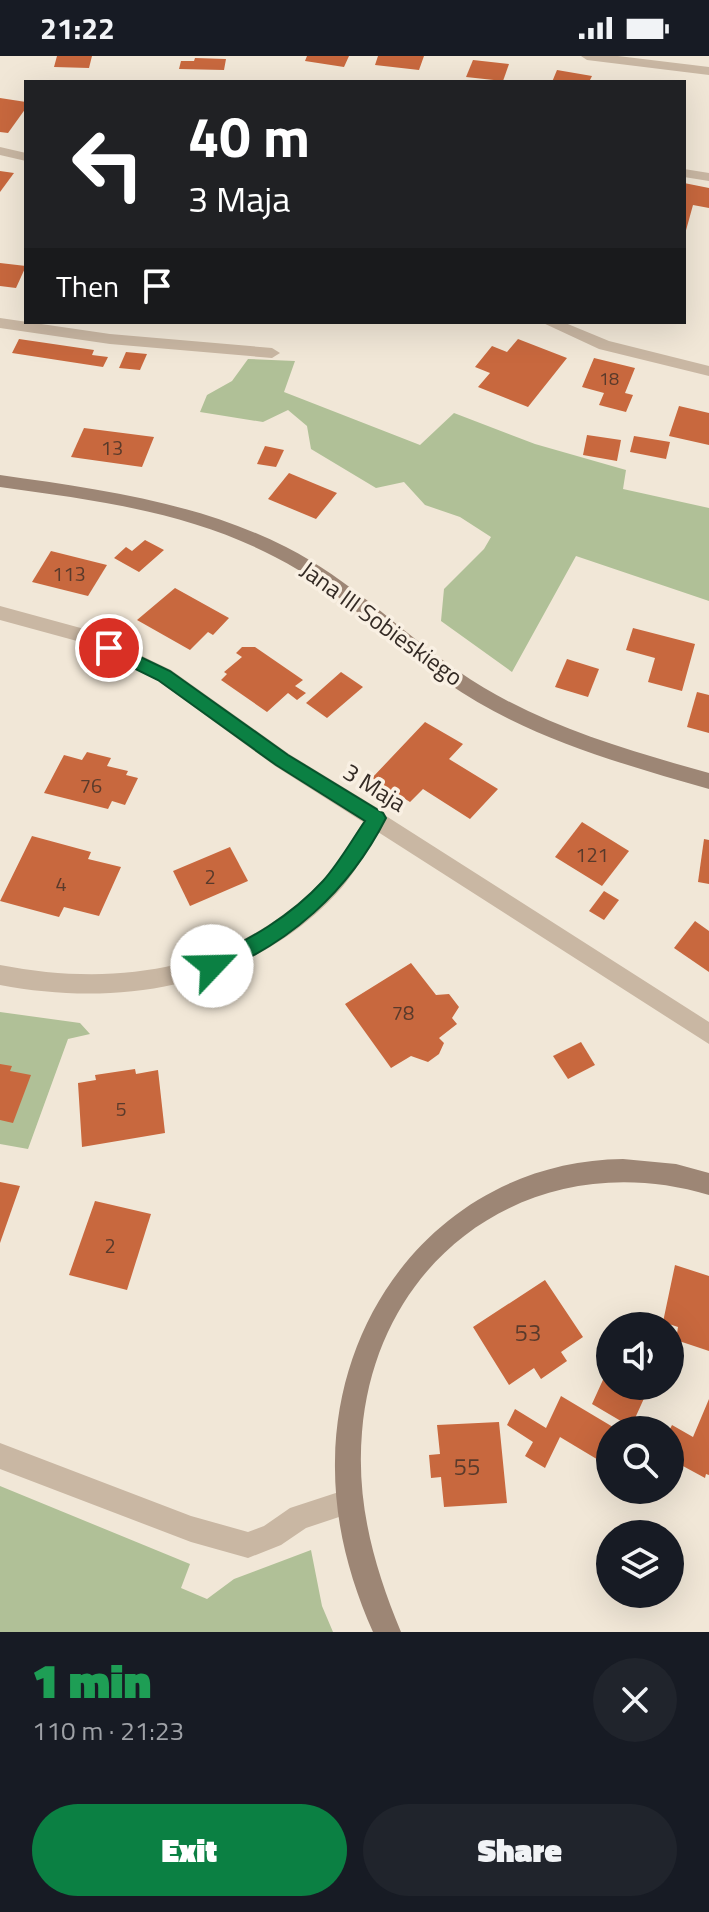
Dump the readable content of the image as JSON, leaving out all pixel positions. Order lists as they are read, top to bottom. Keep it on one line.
{"streets":{"main road":["Jana III Sobieskiego"],"street":["3 Maja"]},"house_numbers":["18","13","113","76","121","2","4","78","5","2","53","55"],"page":{"status":"21:22","turn":["40 m","3 Maja"],"then":"Then","heading":["1 min","110 m · 21:23"],"buttons":["Exit","Share"]}}
